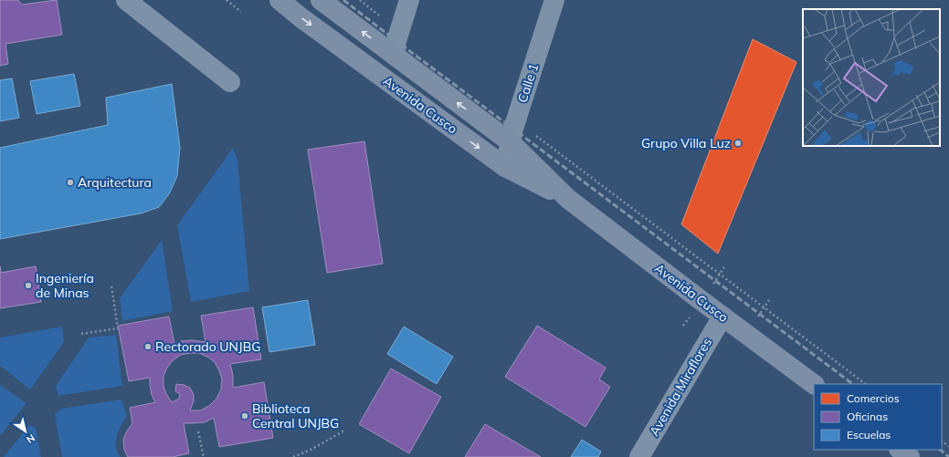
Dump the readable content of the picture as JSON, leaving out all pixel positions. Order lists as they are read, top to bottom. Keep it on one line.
{"streets":{"main road":["Avenida Cusco"],"street":["Calle 1","Avenida Miraflores"]},"crossings":[["Calle 1","Avenida Cusco"],["Avenida Cusco","Avenida Miraflores"]],"places":["Grupo Villa Luz","Arquitectura","Ingeniería de Minas","Rectorado UNJBG","Biblioteca Central UNJBG"],"legend":["Comercios","Oficinas","Escuelas"],"north":"bottom right"}
